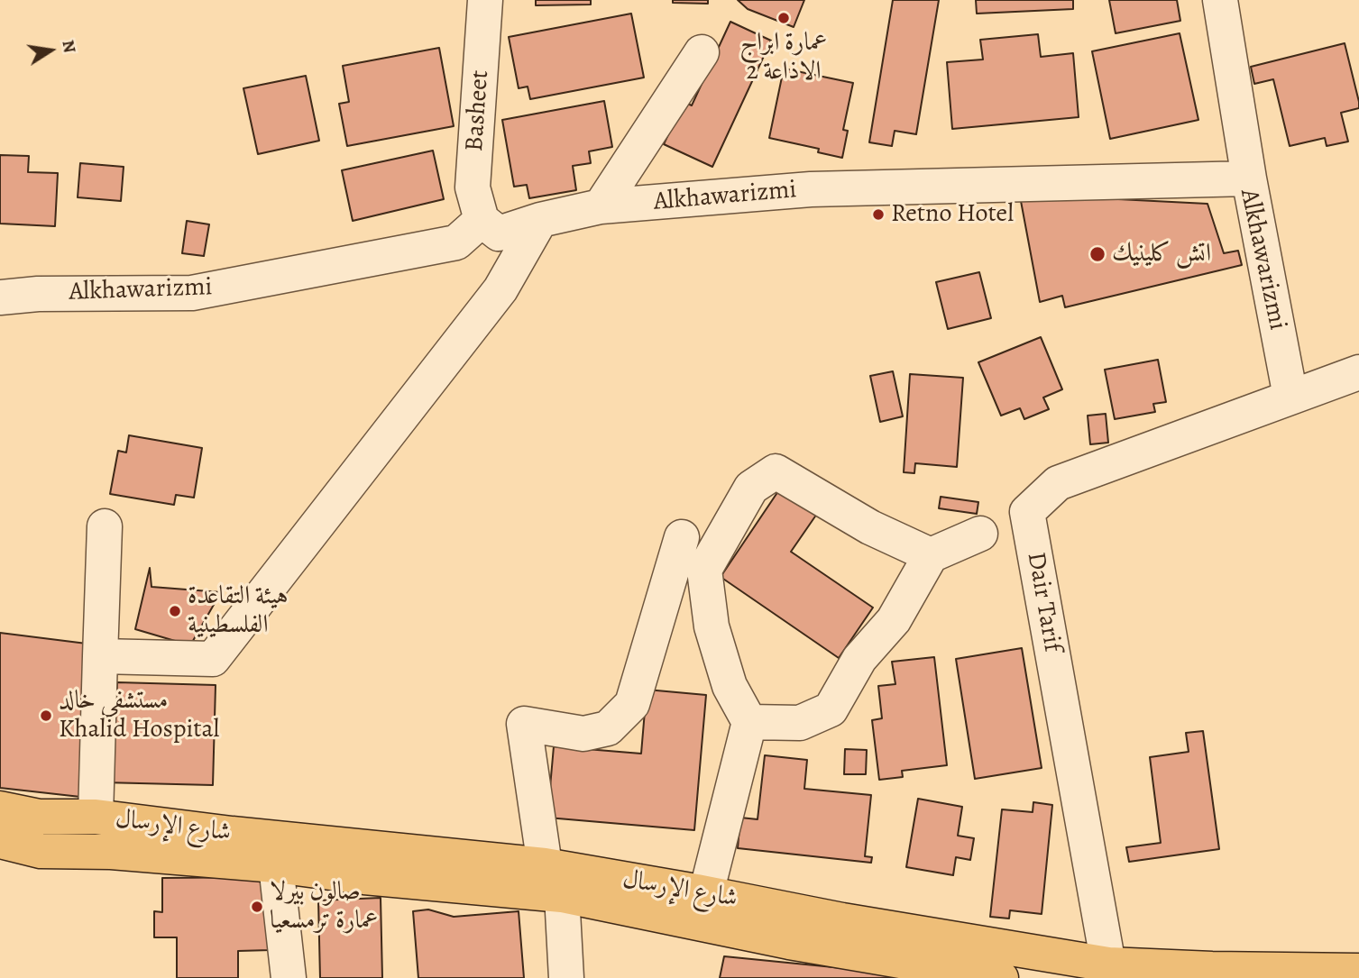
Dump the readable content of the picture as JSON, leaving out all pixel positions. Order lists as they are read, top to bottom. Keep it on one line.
{"streets":{"main road":["شارع الإرسال"],"street":["Basheet","Alkhawarizmi","Dair Tarif"]},"crossings":[["Basheet","Alkhawarizmi"],["Alkhawarizmi","Dair Tarif"],["Dair Tarif","شارع الإرسال"]],"places":["عمارة ابراج الاذاعة 2","Retno Hotel","اتش كلينيك","هيئة التقاعدة الفلسطينية","مستشفى خالد Khalid Hospital","صالون بيرلا عمارة ترمسعيا"],"north":"right"}
